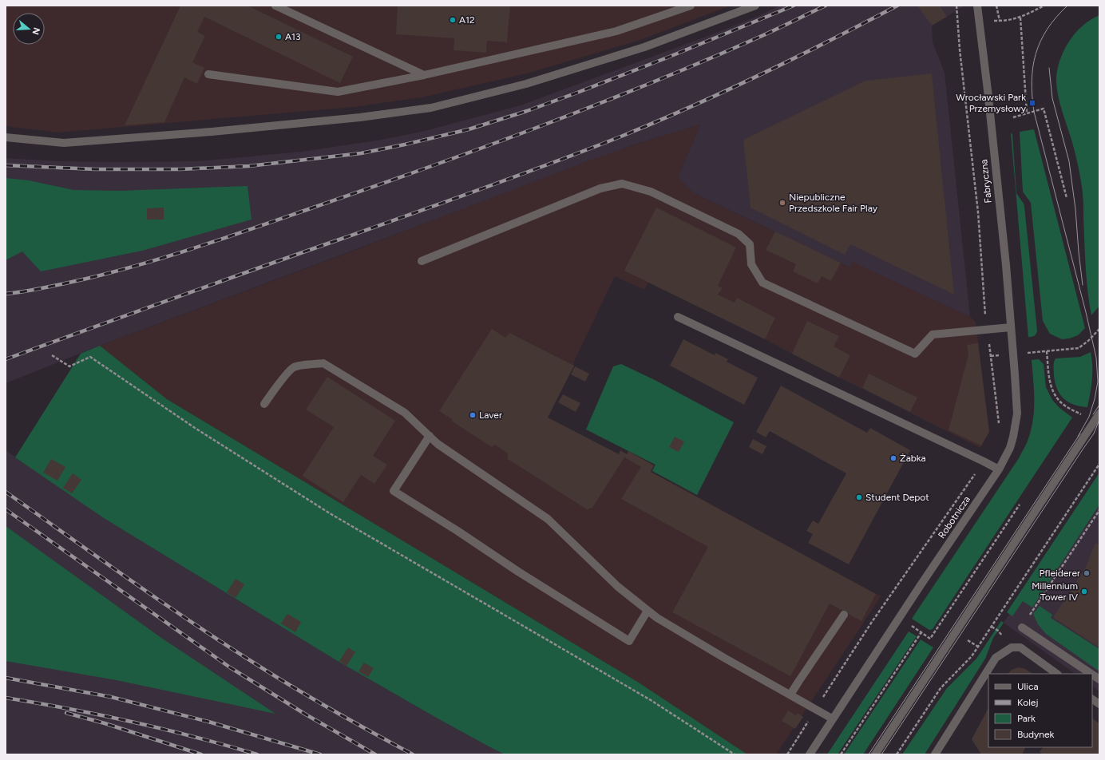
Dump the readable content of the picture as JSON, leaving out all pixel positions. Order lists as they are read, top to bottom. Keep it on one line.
{"streets":{"street":["Fabryczna","Robotnicza"]},"crossings":[["Fabryczna","Robotnicza"]],"places":{"other":["A12","A13","Niepubliczne Przedszkole Fair Play","Laver","Żabka","Student Depot","Pfleiderer","Millennium Tower IV"],"transit":["Wrocławski Park Przemysłowy"]},"legend":["Ulica","Kolej","Park","Budynek"],"north":"right"}
